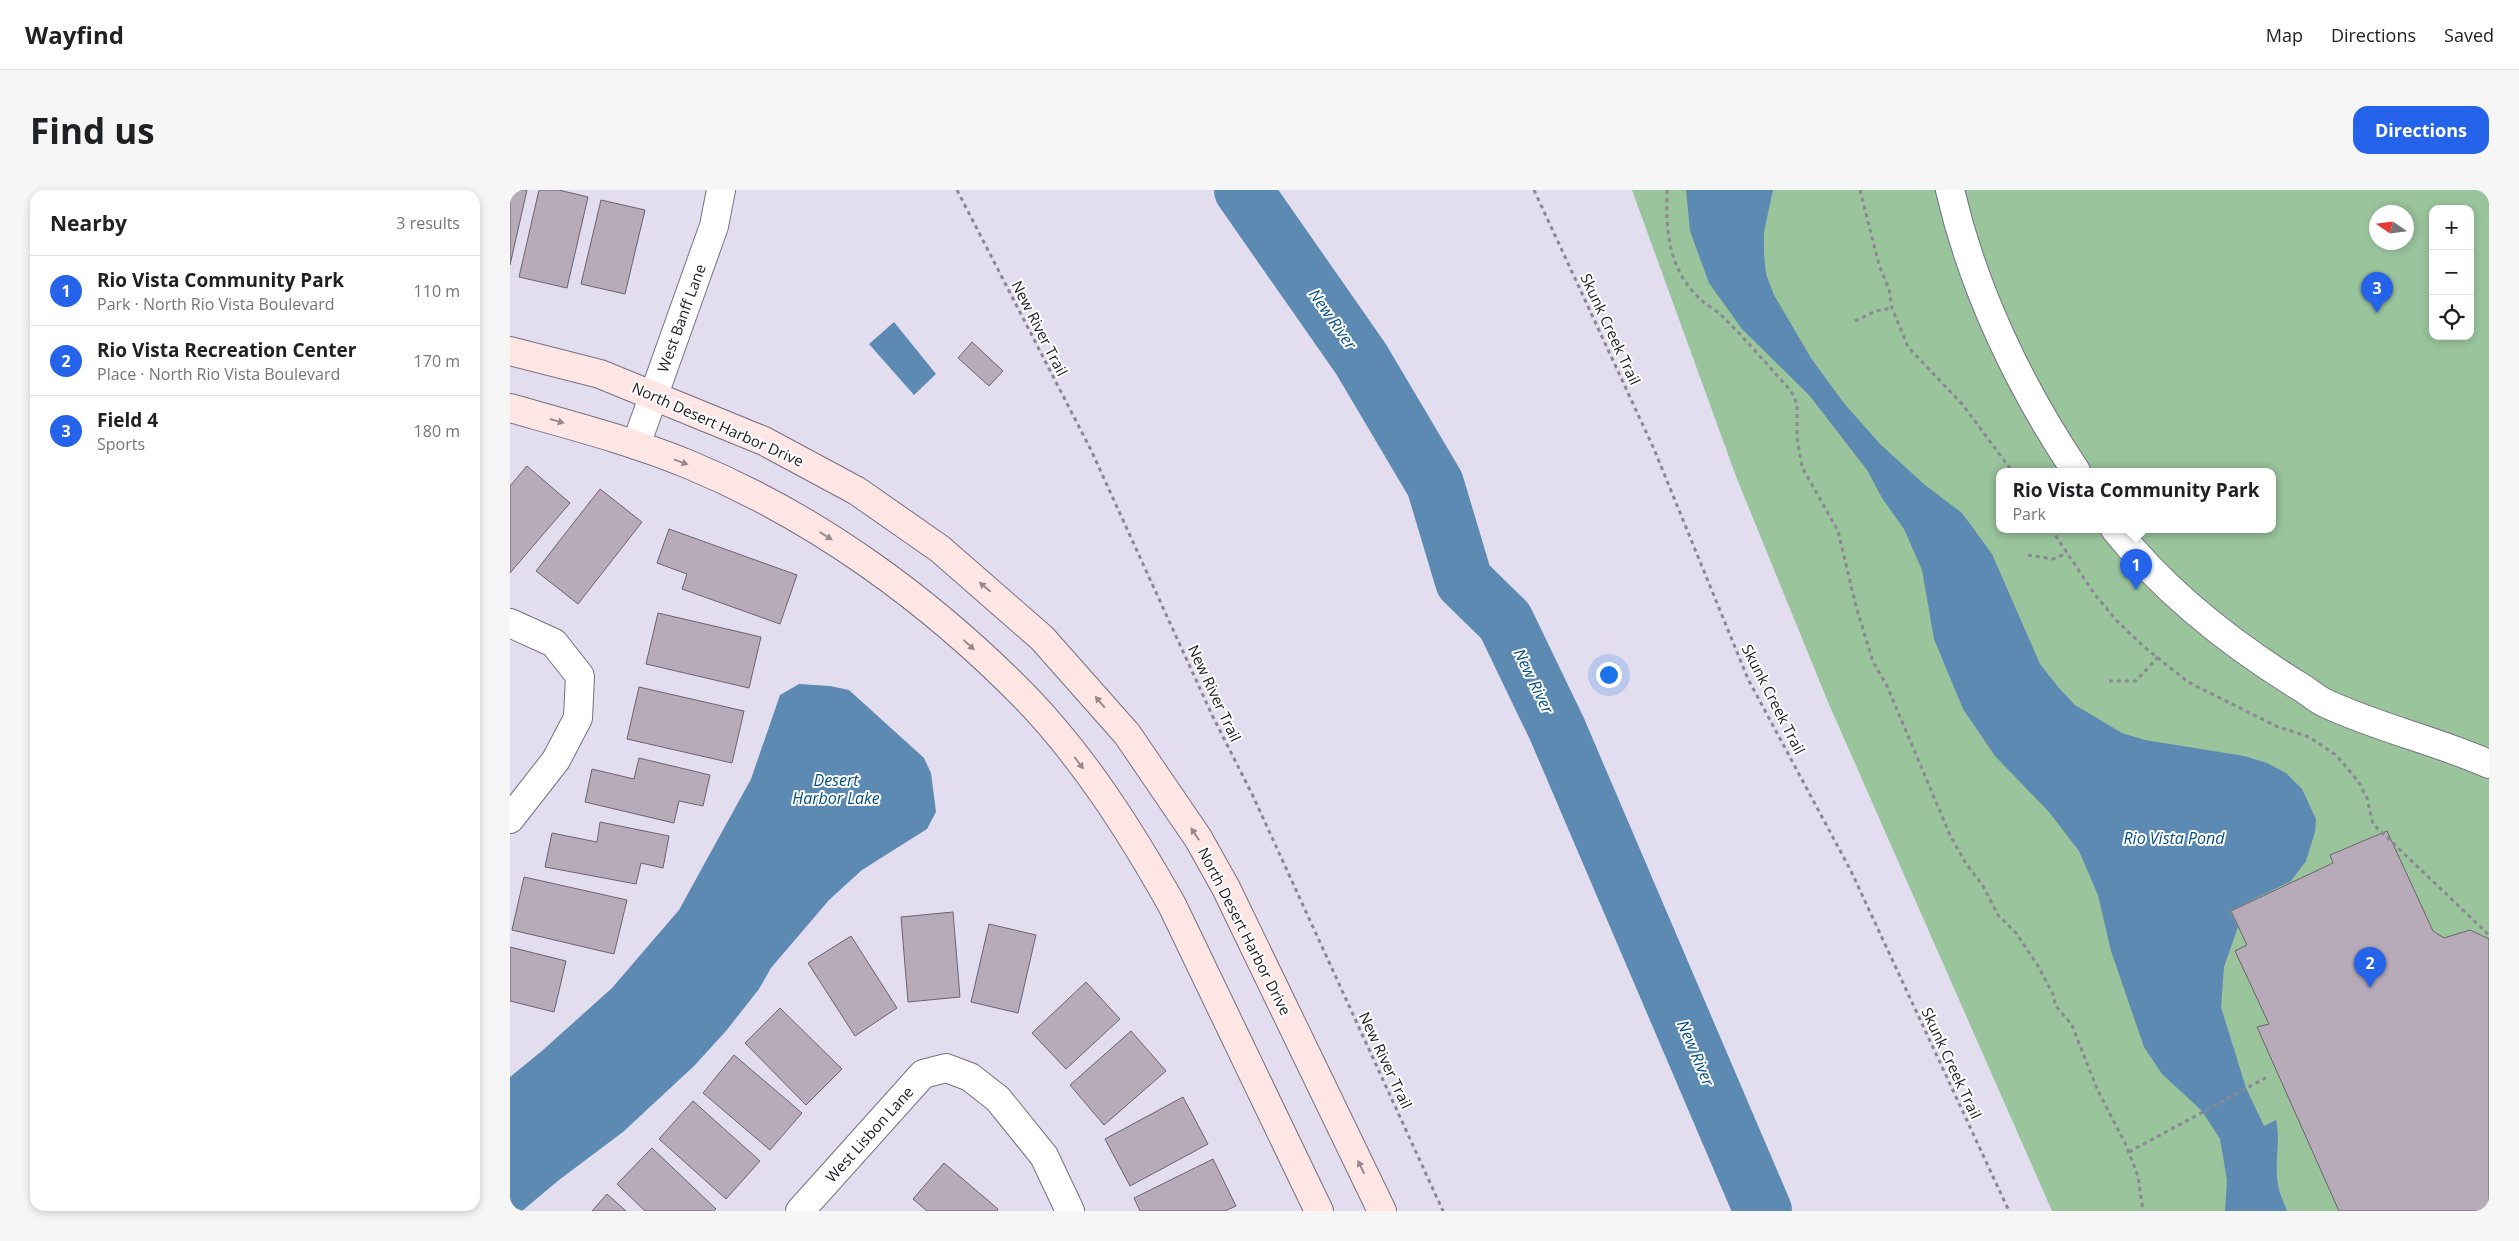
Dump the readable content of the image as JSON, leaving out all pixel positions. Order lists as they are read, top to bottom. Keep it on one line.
{"streets":{"street":["West Banff Lane","North Desert Harbor Drive","West Lisbon Lane"],"path":["New River Trail","Skunk Creek Trail"]},"crossings":[["West Banff Lane","North Desert Harbor Drive"]],"water":["New River","Desert Harbor Lake","Rio Vista Pond"],"north":"left","page":{"header":"Wayfind","nav":["Map","Directions","Saved"],"buttons":"Directions","title":"Find us","heading":["Nearby","3 results"],"map_buttons":["+","−"],"list":[{"mark":"1","name":"Rio Vista Community Park","note":"Park · North Rio Vista Boulevard","value":"110 m"},{"mark":"2","name":"Rio Vista Recreation Center","note":"Place · North Rio Vista Boulevard","value":"170 m"},{"mark":"3","name":"Field 4","note":"Sports","value":"180 m"}],"pins":["3","1","2"],"popup":["Rio Vista Community Park","Park"]}}
